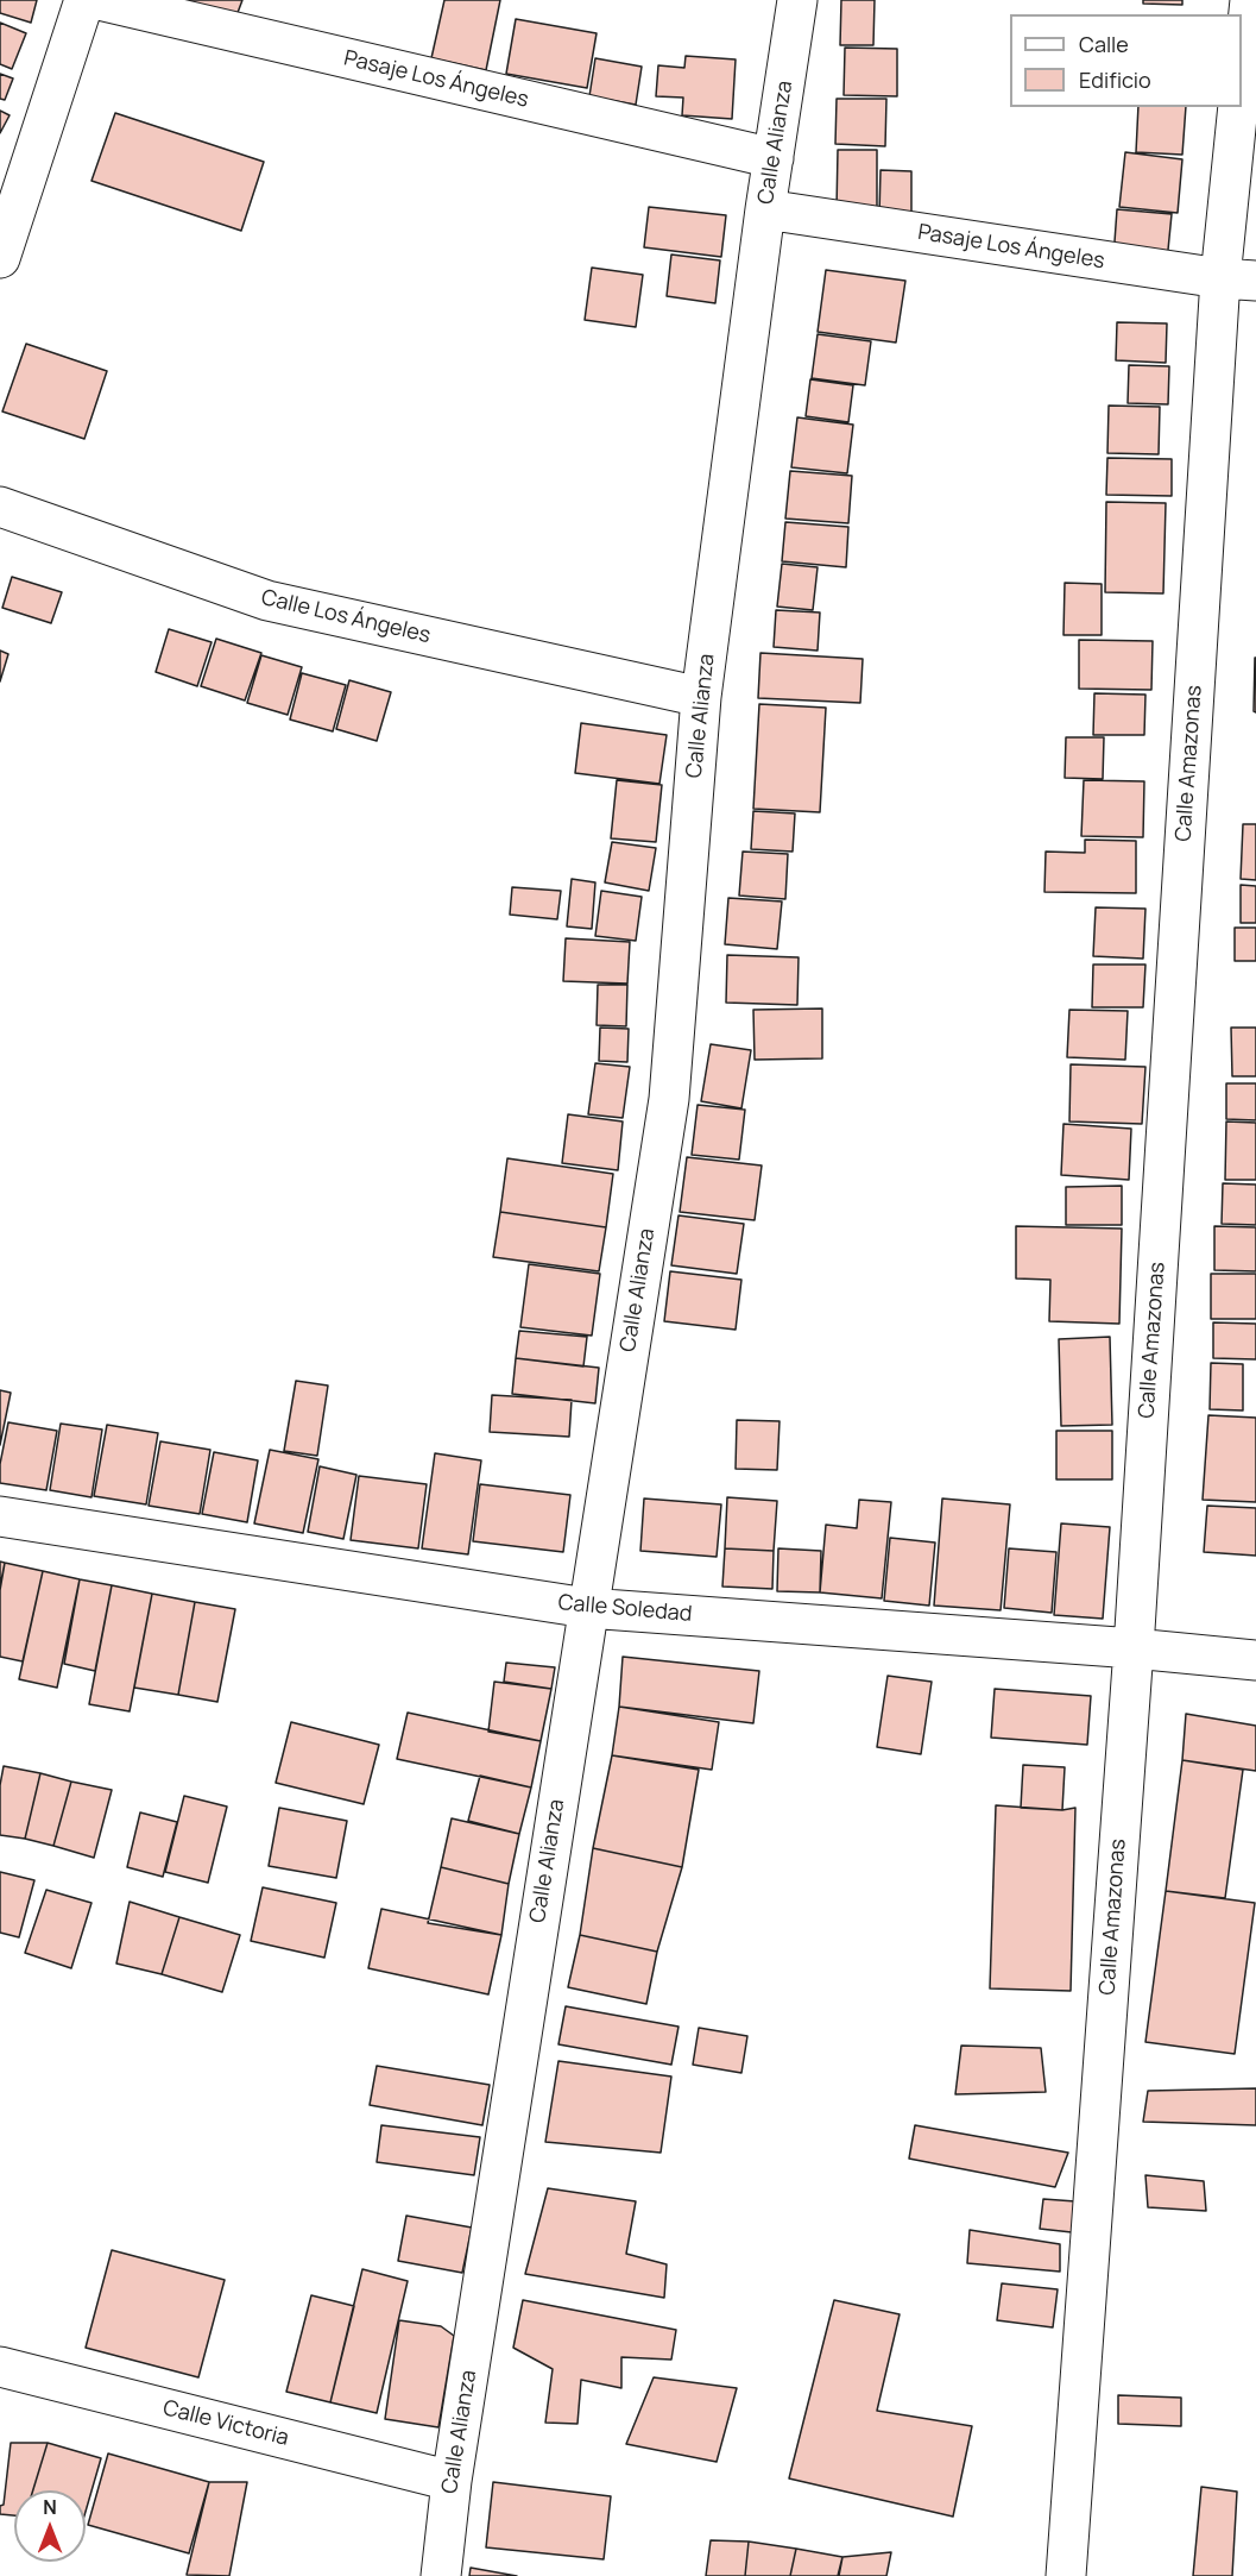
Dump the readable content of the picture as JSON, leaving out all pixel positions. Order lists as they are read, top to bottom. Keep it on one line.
{"streets":{"street":["Pasaje Los Ángeles","Calle Alianza","Calle Los Ángeles","Calle Amazonas","Calle Soledad","Calle Victoria"]},"crossings":[["Pasaje Los Ángeles","Calle Alianza"],["Pasaje Los Ángeles","Calle Amazonas"],["Calle Alianza","Calle Los Ángeles"],["Calle Alianza","Calle Soledad"],["Calle Alianza","Calle Victoria"],["Calle Amazonas","Calle Soledad"]],"legend":["Calle","Edificio"],"north":"top"}
